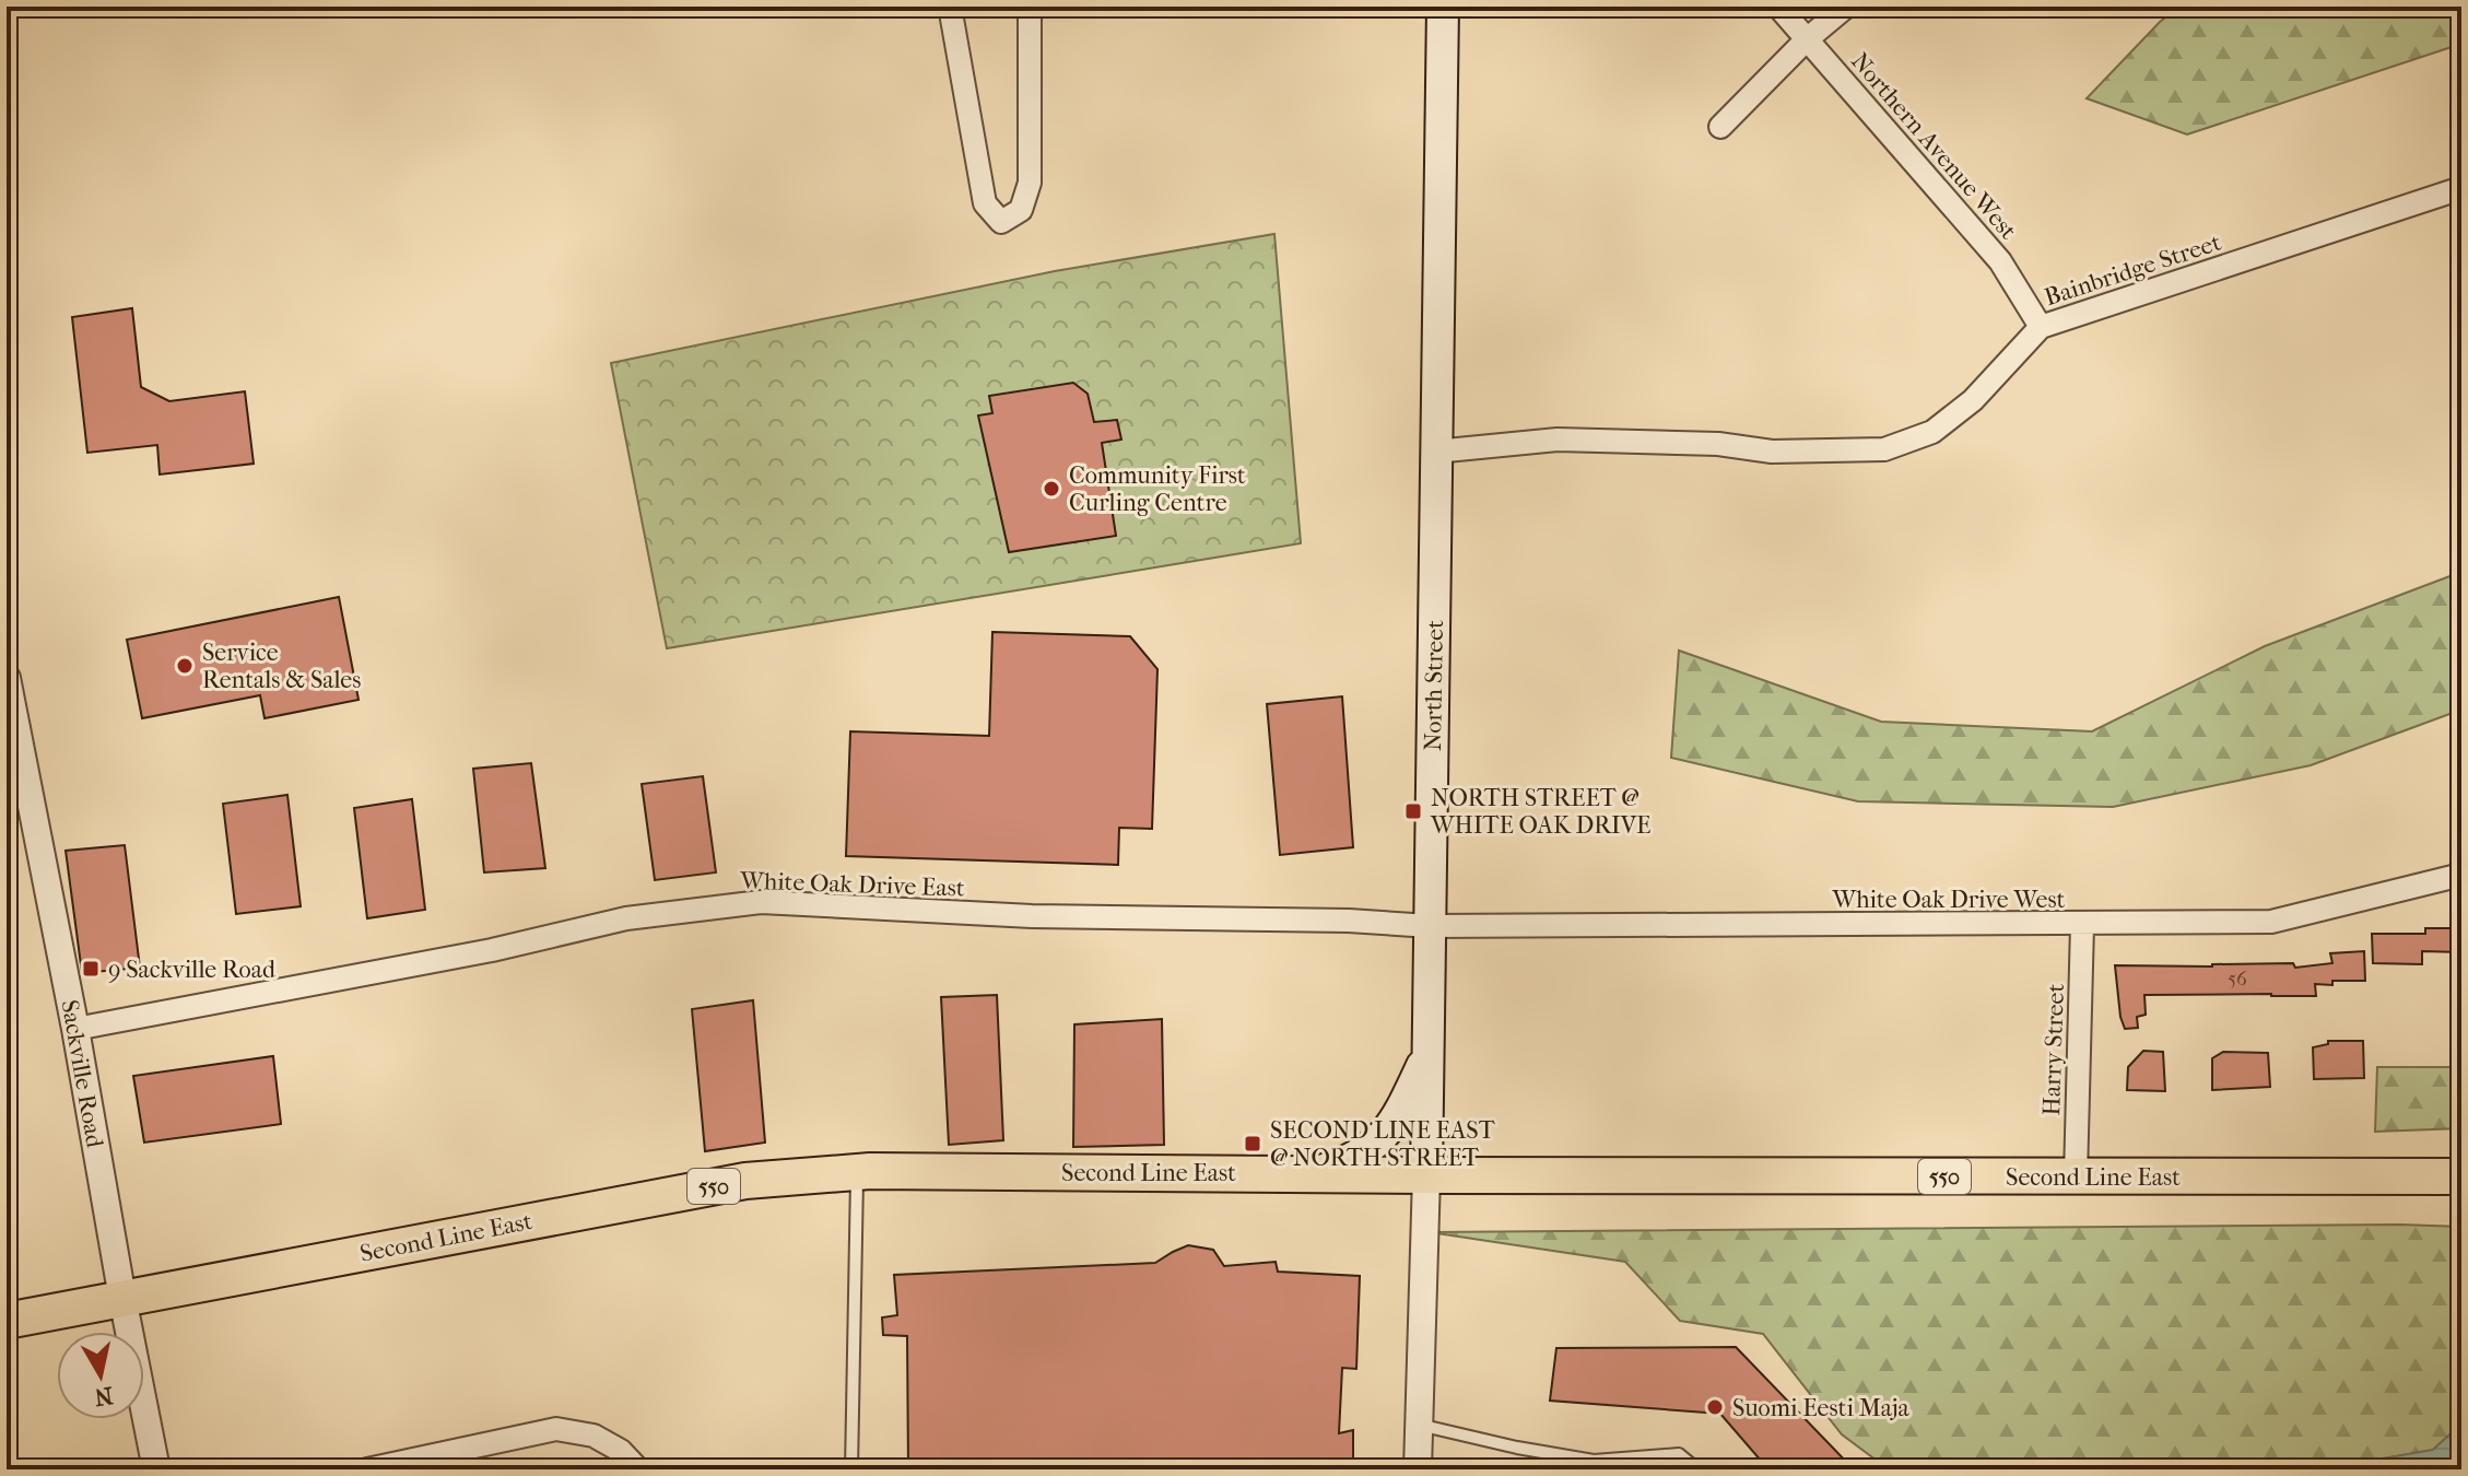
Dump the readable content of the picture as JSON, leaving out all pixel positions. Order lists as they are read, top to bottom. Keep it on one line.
{"streets":{"highway":["Second Line East","550"],"main road":["North Street"],"street":["Northern Avenue West","Bainbridge Street","White Oak Drive East","White Oak Drive West","Harry Street","Sackville Road"]},"crossings":[["Northern Avenue West","Bainbridge Street"],["Bainbridge Street","North Street"],["North Street","White Oak Drive East"],["North Street","White Oak Drive West"],["North Street","Second Line East"],["White Oak Drive East","White Oak Drive West"],["White Oak Drive East","Sackville Road"],["White Oak Drive West","Harry Street"],["Harry Street","Second Line East"],["Sackville Road","Second Line East"]],"places":{"other":["Community First Curling Centre","Service Rentals & Sales","Suomi Eesti Maja"],"transit":["NORTH STREET @ WHITE OAK DRIVE","9 Sackville Road","SECOND LINE EAST @ NORTH STREET"]},"house_numbers":["56"],"north":"bottom"}
